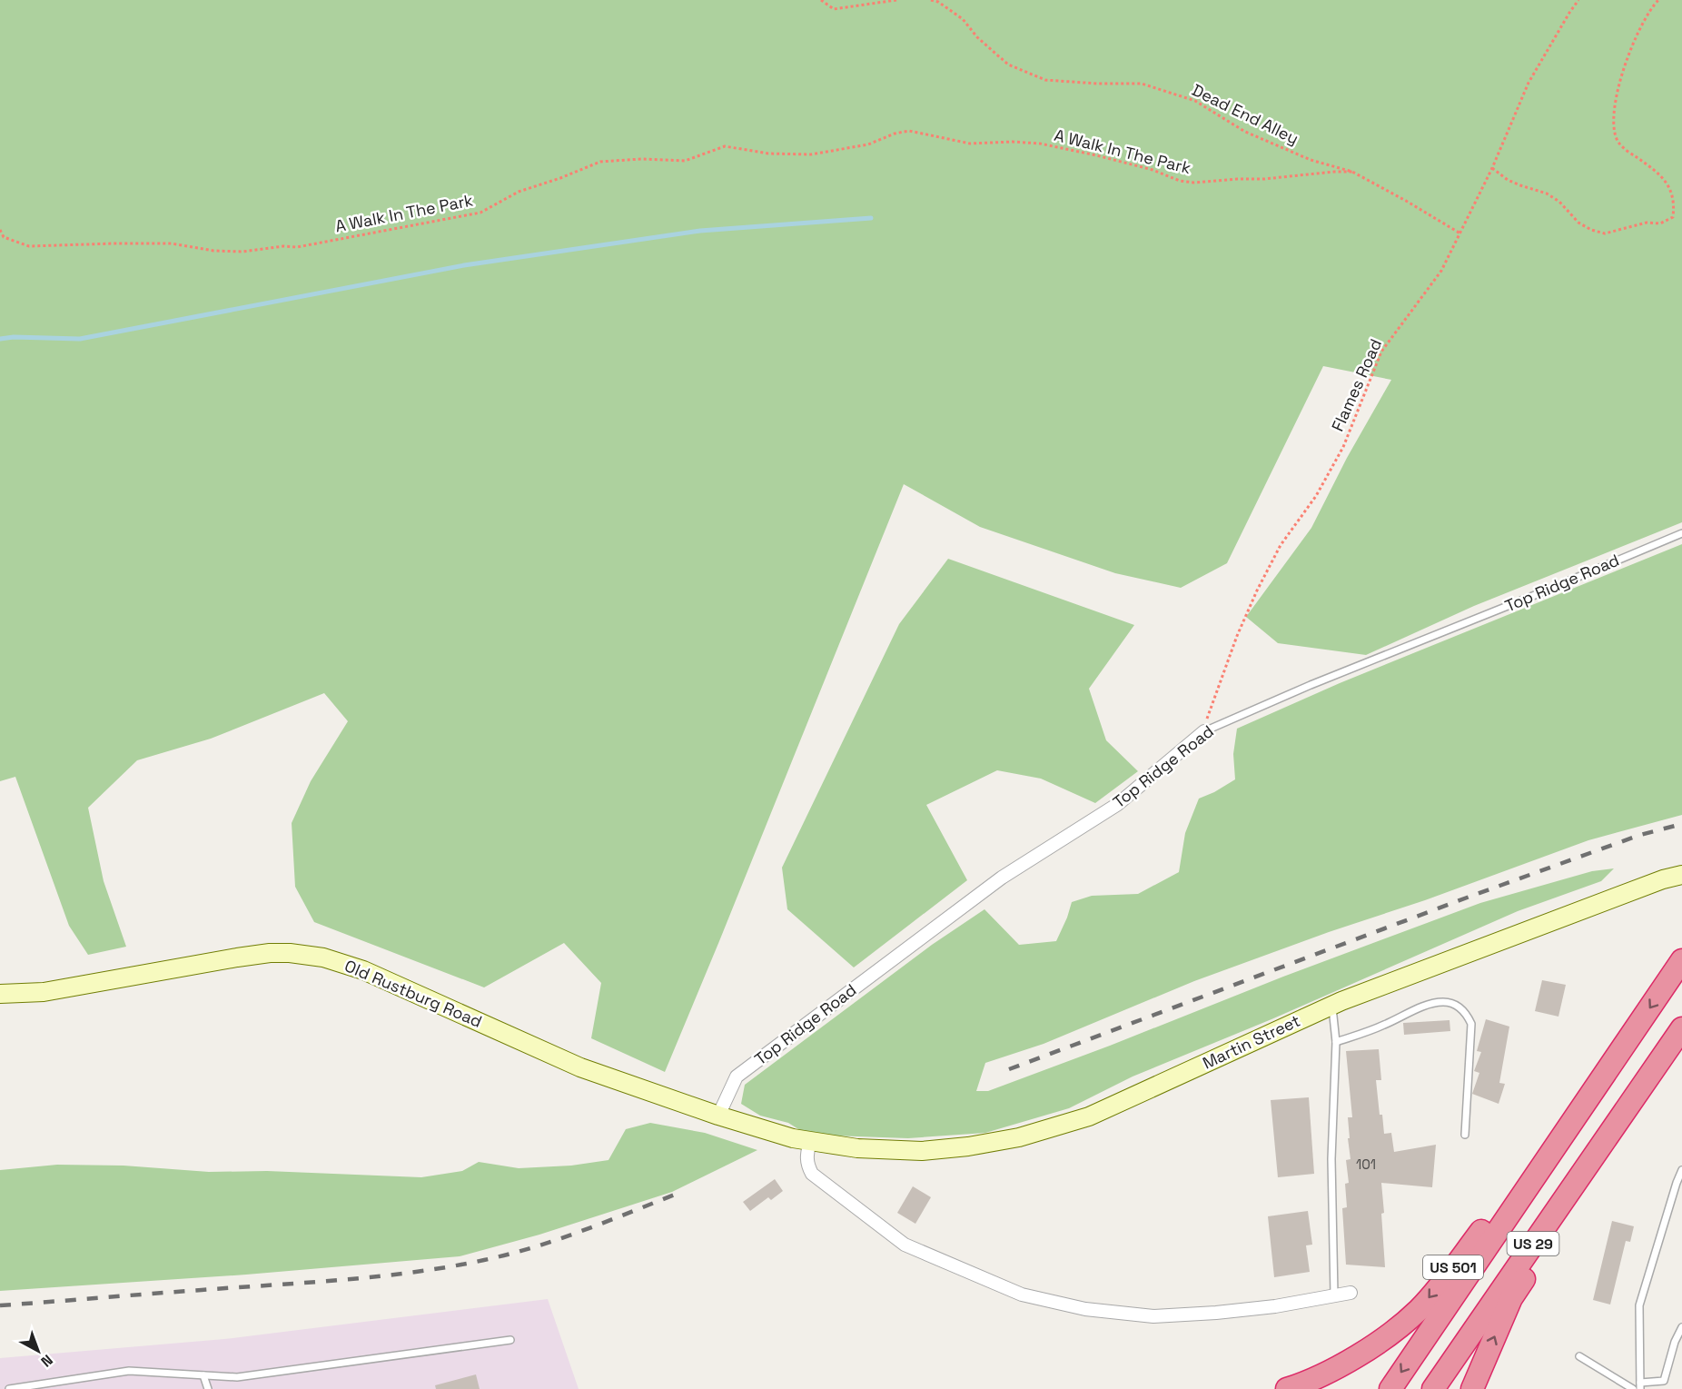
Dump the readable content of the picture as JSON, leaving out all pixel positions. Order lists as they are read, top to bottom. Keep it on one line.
{"streets":{"highway":["US 29","US 501"],"street":["Top Ridge Road","Old Rustburg Road","Martin Street"],"path":["Dead End Alley","A Walk In The Park","Flames Road"]},"crossings":[["Dead End Alley","A Walk In The Park"],["Dead End Alley","Flames Road"],["Flames Road","Top Ridge Road"],["Top Ridge Road","Old Rustburg Road"],["Old Rustburg Road","Martin Street"],["US 29","US 501"]],"house_numbers":["101"],"north":"bottom right"}
